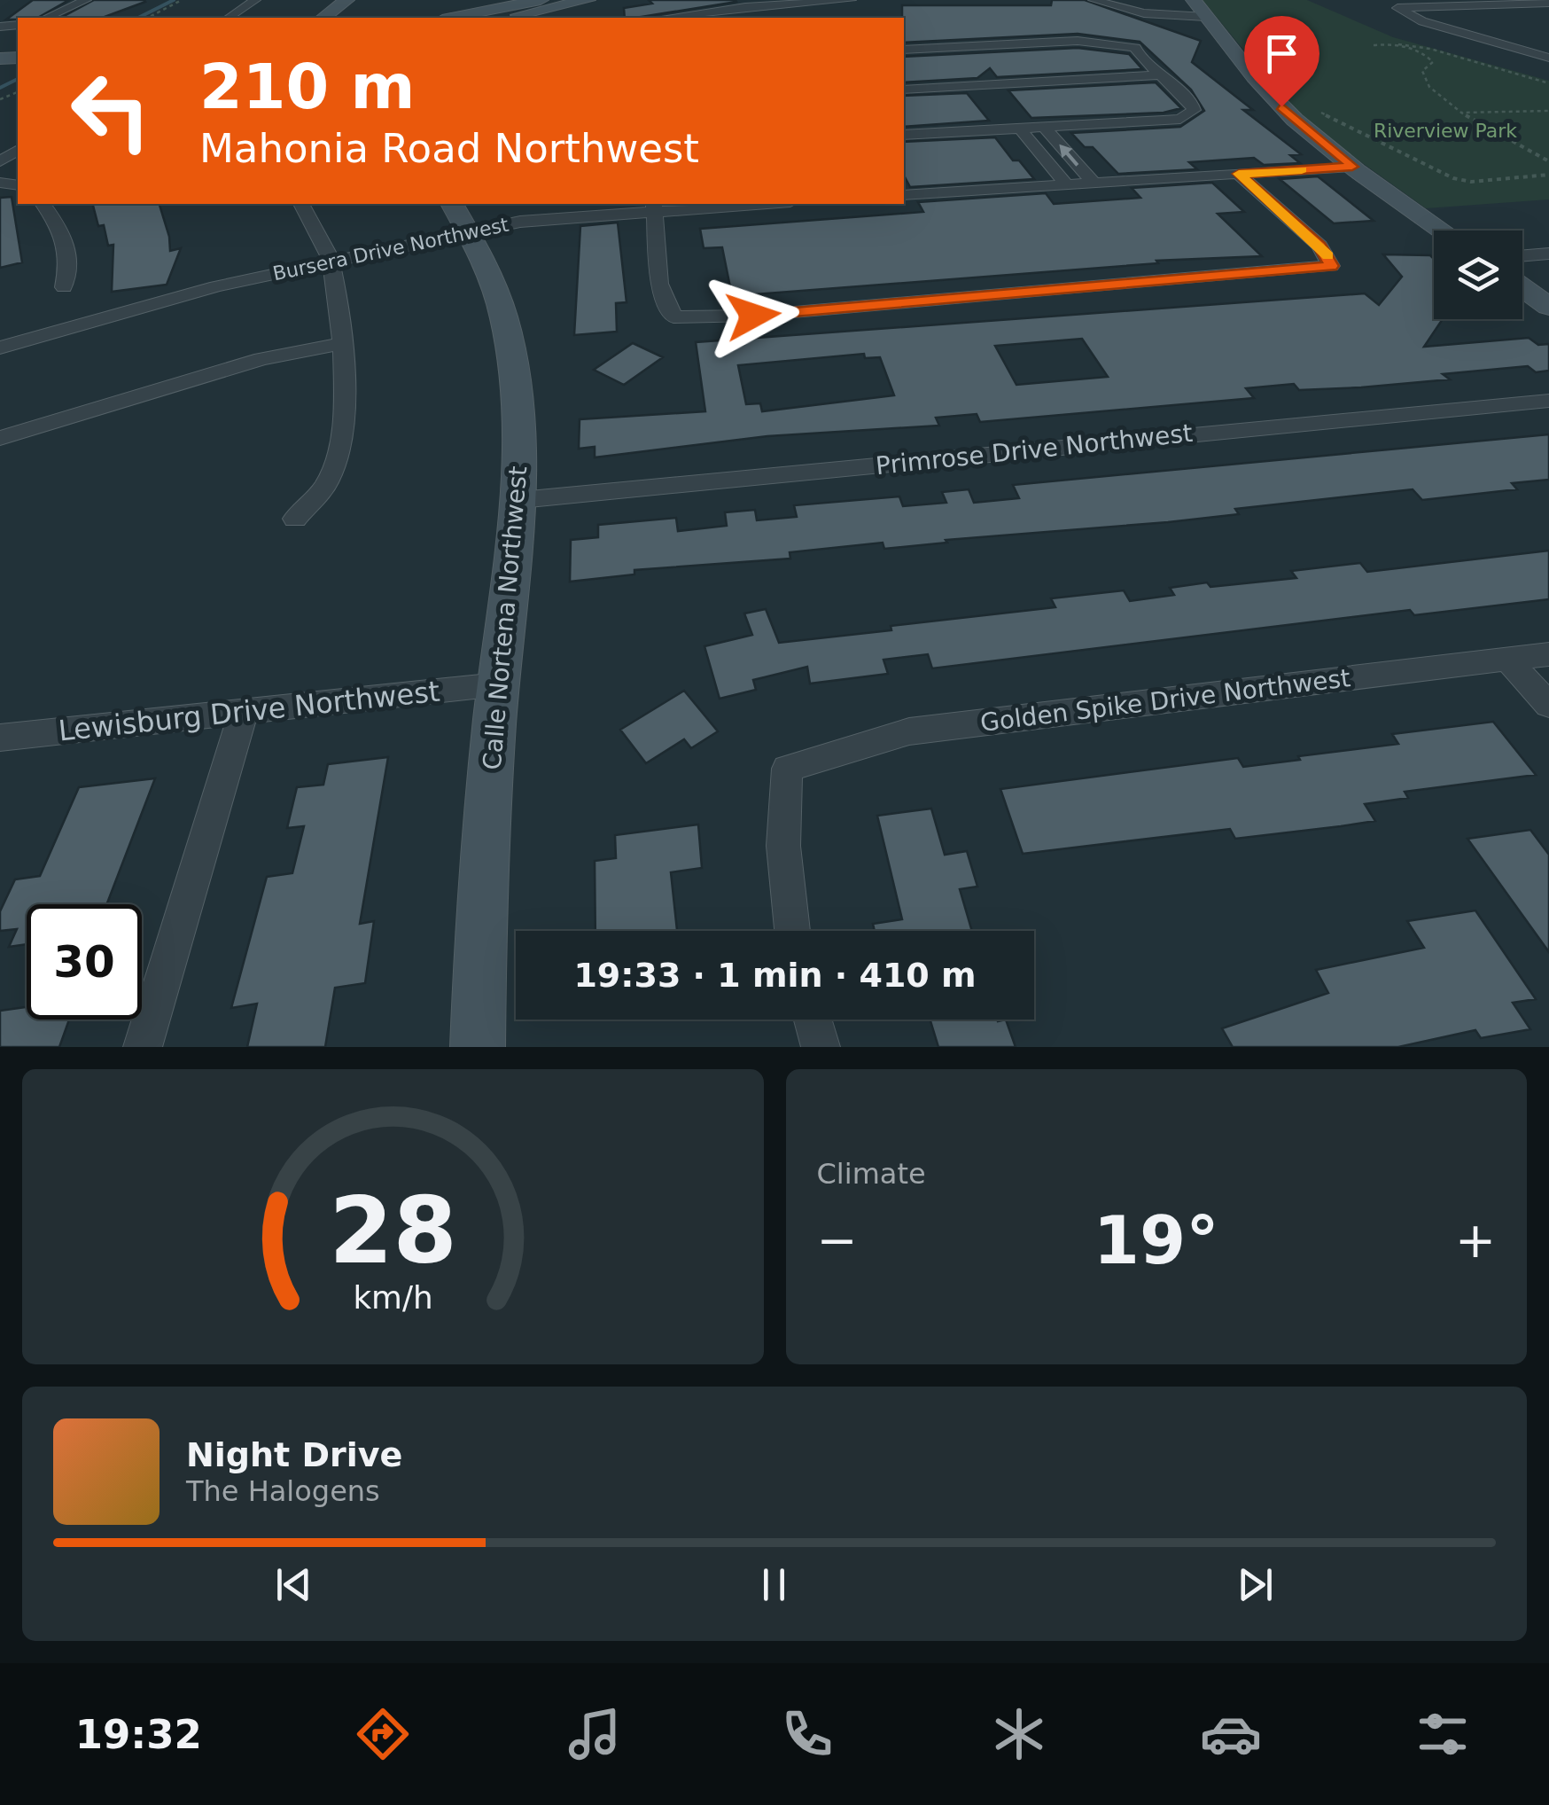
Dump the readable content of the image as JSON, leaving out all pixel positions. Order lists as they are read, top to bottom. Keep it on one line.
{"streets":{"street":["Bursera Drive Northwest","Primrose Drive Northwest","Calle Nortena Northwest","Golden Spike Drive Northwest","Lewisburg Drive Northwest"]},"crossings":[["Bursera Drive Northwest","Calle Nortena Northwest"],["Primrose Drive Northwest","Calle Nortena Northwest"],["Calle Nortena Northwest","Lewisburg Drive Northwest"]],"parks":["Riverview Park"],"page":{"turn":["210 m","Mahonia Road Northwest"],"limit":"30","trip":"19:33 · 1 min · 410 m","tile":"Climate","heat":["−","19°","+"],"song":["Night Drive","The Halogens"],"tabs":"19:32","gauge":["28","km/h"]}}
